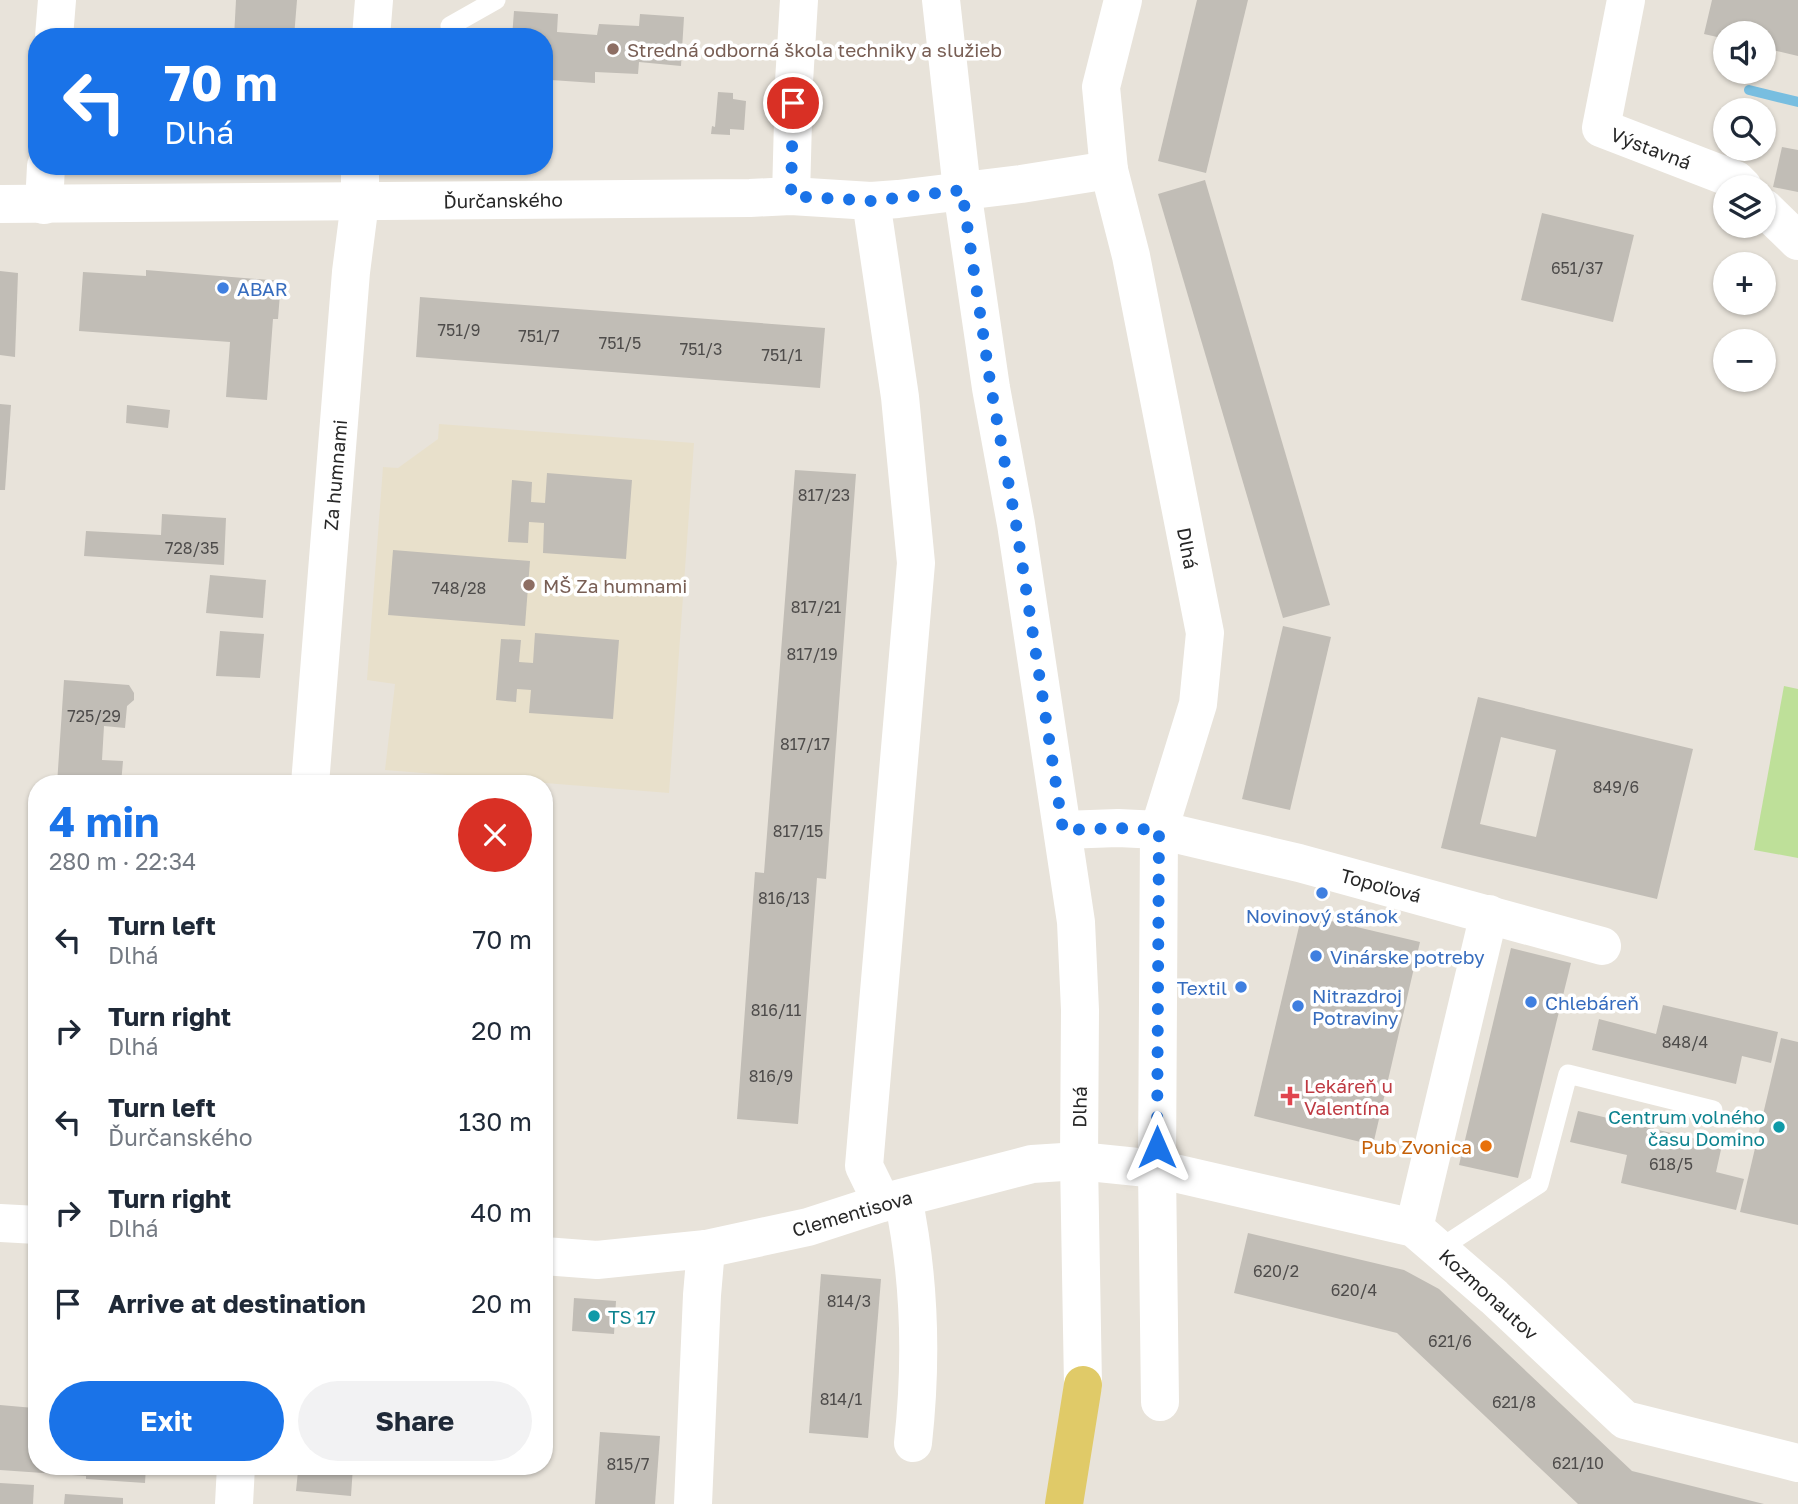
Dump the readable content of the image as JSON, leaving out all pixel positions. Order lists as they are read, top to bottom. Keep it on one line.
{"streets":{"street":["Výstavná","Ďurčanského","Za humnami","Dlhá","Topoľová","Clementisova","Kozmonautov"]},"crossings":[["Ďurčanského","Za humnami"],["Ďurčanského","Dlhá"],["Dlhá","Topoľová"],["Dlhá","Clementisova"],["Dlhá","Kozmonautov"],["Clementisova","Kozmonautov"]],"places":{"other":["Stredná odborná škola techniky a služieb","ABAR","MŠ Za humnami","Novinový stánok","Vinárske potreby","Textil","Chlebáreň","Nitrazdroj Potraviny","Centrum volného času Domino","Pub Zvonica","TS 17"],"health":["Lekáreň u Valentína"]},"house_numbers":["651/37","751/9","751/7","751/5","751/3","751/1","817/23","728/35","748/28","817/21","817/19","725/29","817/17","849/6","817/15","816/13","816/11","848/4","816/9","618/5","620/2","620/4","814/3","621/6","814/1","621/8","621/10","815/7"],"page":{"map_buttons":["+","−"],"turn":["70 m","Dlhá"],"heading":["4 min","280 m · 22:34"],"list":[{"name":"Turn left","note":"Dlhá","value":"70 m"},{"name":"Turn right","note":"Dlhá","value":"20 m"},{"name":"Turn left","note":"Ďurčanského","value":"130 m"},{"name":"Turn right","note":"Dlhá","value":"40 m"},{"name":"Arrive at destination","value":"20 m"}],"buttons":["Exit","Share"]}}
